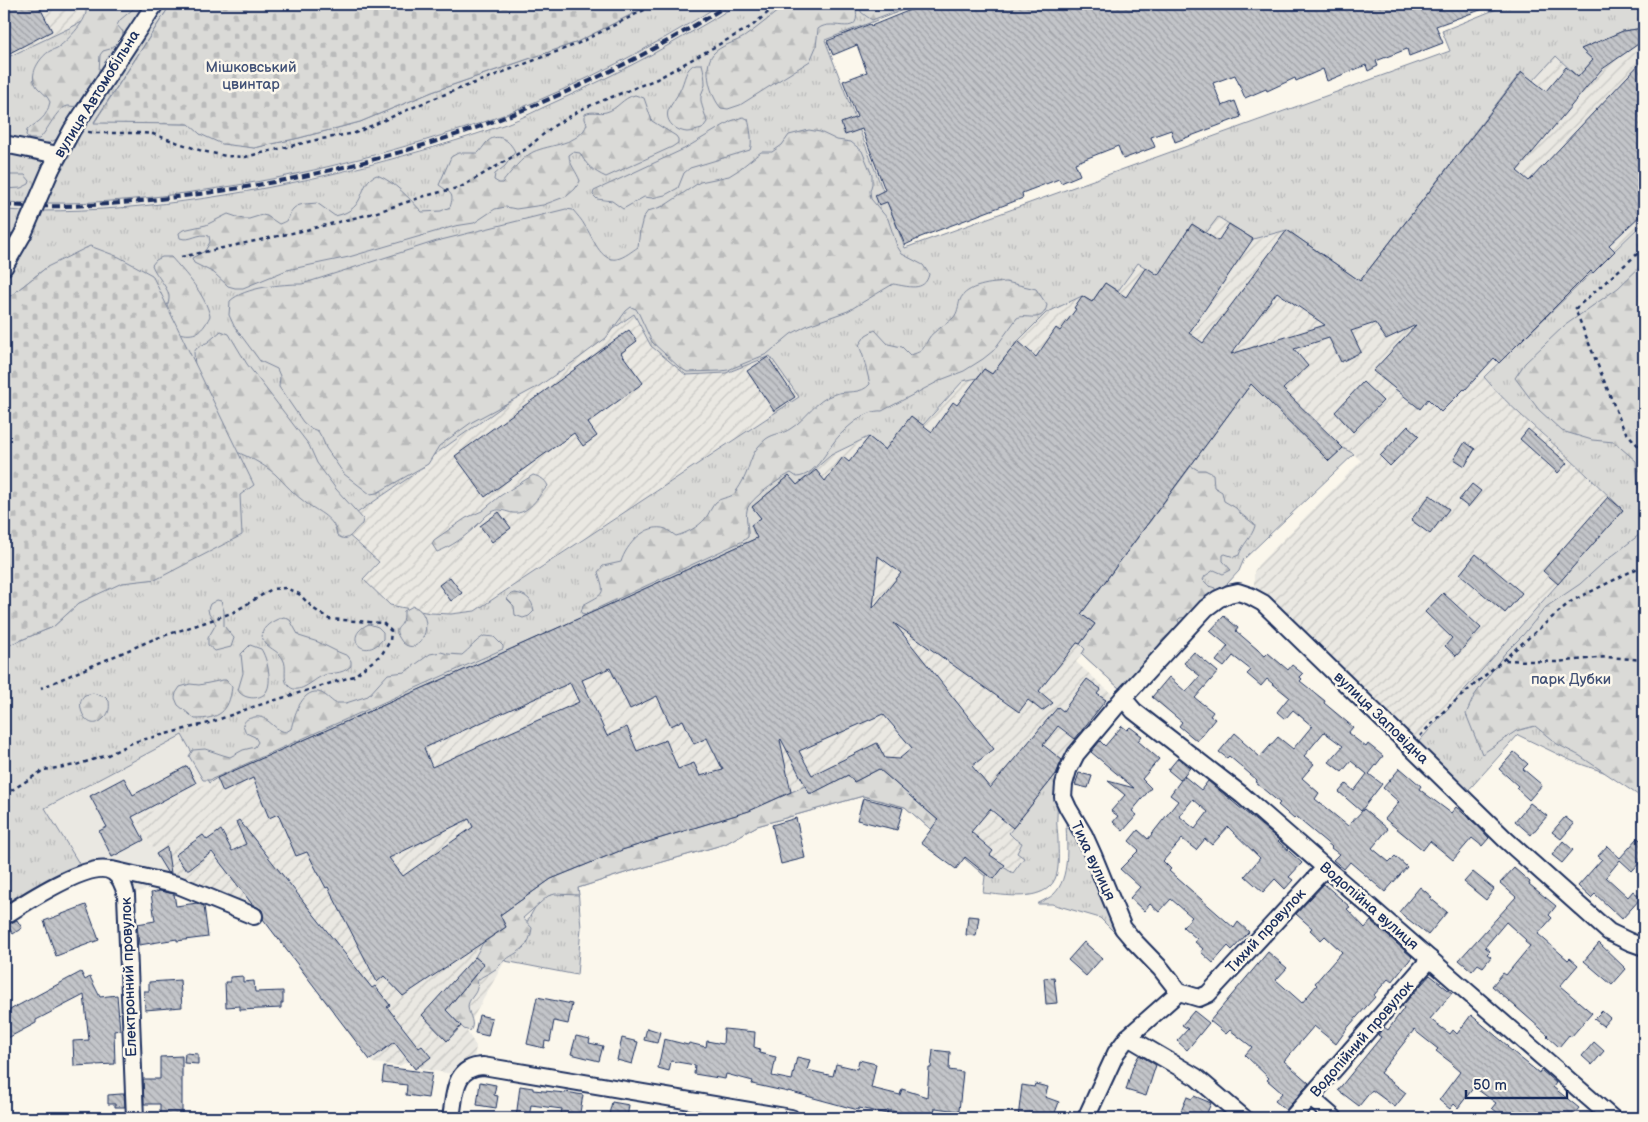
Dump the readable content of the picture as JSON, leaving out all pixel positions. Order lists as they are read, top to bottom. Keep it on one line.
{"streets":{"street":["вулиця Автомобільна","вулиця Заповідна","Тиха вулиця","Водопійна вулиця","Тихий провулок","Електронний провулок","Водопійний провулок"]},"crossings":[["вулиця Заповідна","Тиха вулиця"],["вулиця Заповідна","Водопійна вулиця"],["Тиха вулиця","Водопійна вулиця"],["Тиха вулиця","Тихий провулок"],["Водопійна вулиця","Тихий провулок"],["Водопійна вулиця","Водопійний провулок"]],"parks":["Мішковський цвинтар","парк Дубки"],"scale_bar":"50 m"}
